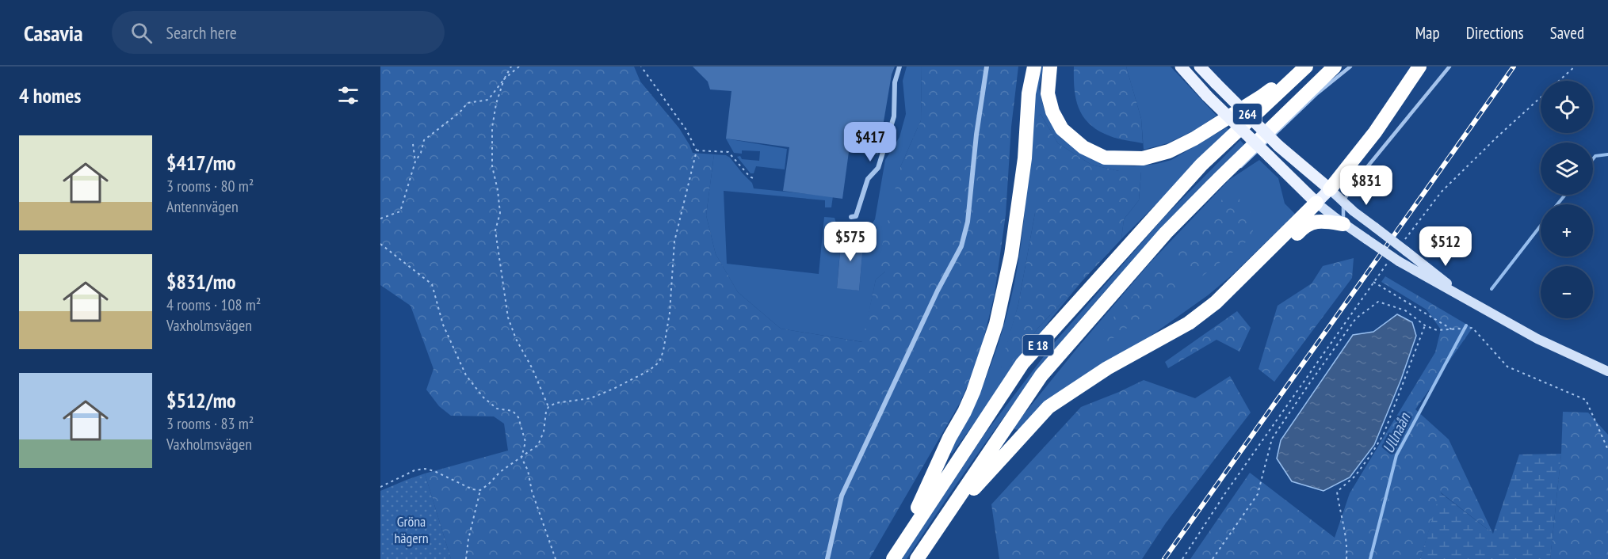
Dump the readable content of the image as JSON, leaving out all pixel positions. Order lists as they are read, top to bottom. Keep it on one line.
{"streets":{"highway":["E 18"],"main road":["264"]},"water":["Ullnaån"],"parks":["Gröna hägern"],"page":{"header":"Casavia","search":"Search here","nav":["Map","Directions","Saved"],"heading":"4 homes","map_buttons":["+","−"],"price":["$417","$831","$575","$512"],"list":[{"name":"$417/mo","note":"3 rooms · 80 m² · Antennvägen"},{"name":"$831/mo","note":"4 rooms · 108 m² · Vaxholmsvägen"},{"name":"$512/mo","note":"3 rooms · 83 m² · Vaxholmsvägen"}]}}
